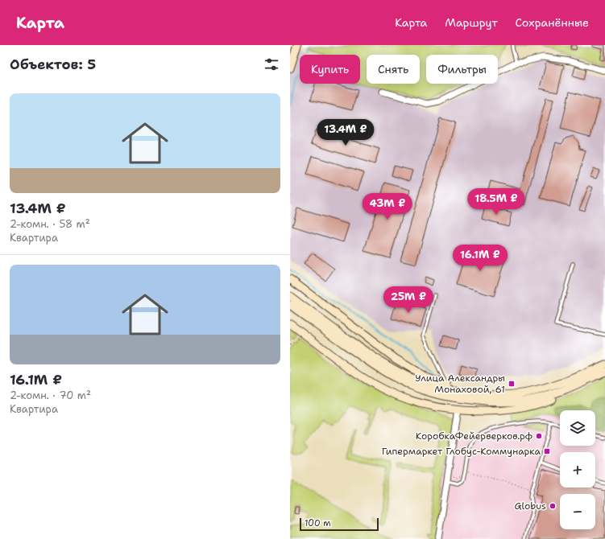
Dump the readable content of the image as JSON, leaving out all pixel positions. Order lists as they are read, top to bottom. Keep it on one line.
{"places":{"transit":["Улица Александры Монаховой, 61","Гипермаркет Глобус-Коммунарка"],"other":["КоробкаФейерверков.рф","Globus"]},"scale_bar":"100 m","page":{"header":"Карта","nav":["Карта","Маршрут","Сохранённые"],"heading":"Объектов: 5","chip":["Купить","Снять","Фильтры"],"list":[{"name":"13.4M ₽","note":"2-комн. · 58 m² · Квартира"},{"name":"16.1M ₽","note":"2-комн. · 70 m² · Квартира"}],"price":["13.4M ₽","18.5M ₽","43M ₽","16.1M ₽","25M ₽"],"map_buttons":["+","−"],"scale":"100 m"}}
